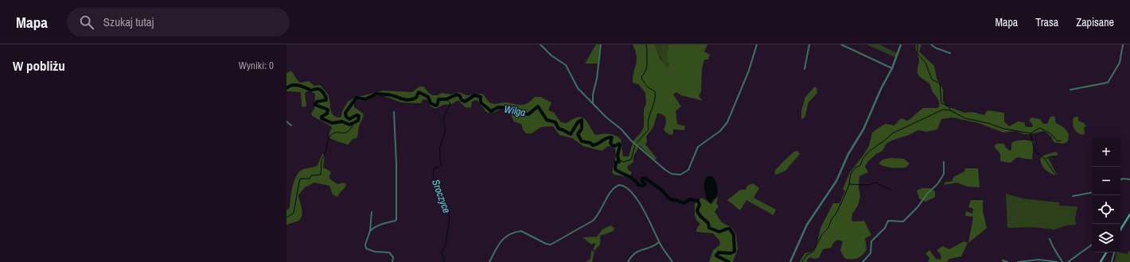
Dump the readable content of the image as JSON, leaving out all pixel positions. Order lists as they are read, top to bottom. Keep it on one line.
{"water":["Wilga","Sroczyce"],"page":{"header":"Mapa","search":"Szukaj tutaj","nav":["Mapa","Trasa","Zapisane"],"heading":["W pobliżu","Wyniki: 0"],"map_buttons":["+","−"]}}
